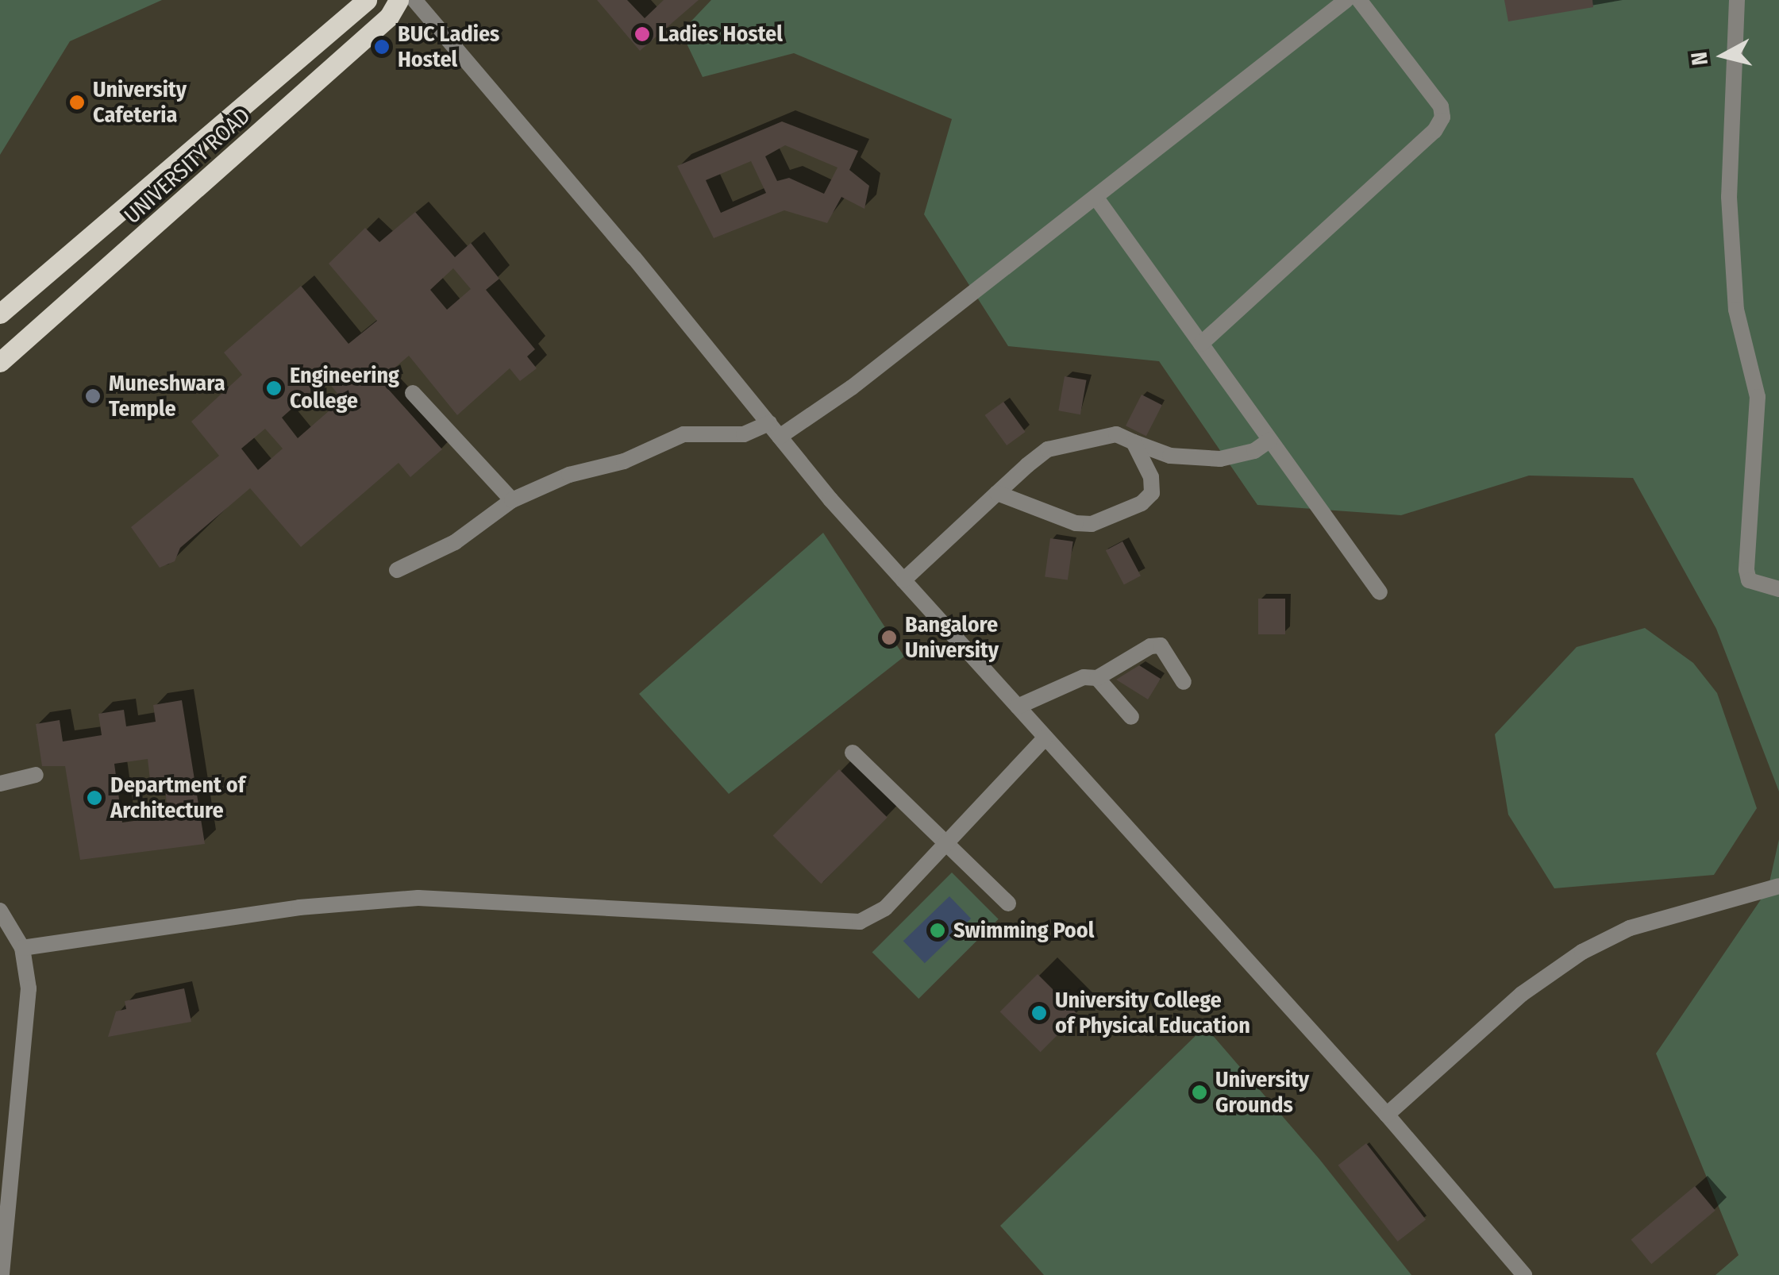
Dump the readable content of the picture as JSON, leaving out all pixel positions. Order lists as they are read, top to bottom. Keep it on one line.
{"streets":{"main road":["UNIVERSITY ROAD"]},"places":["Ladies Hostel","BUC Ladies Hostel","University Cafeteria","Engineering College","Muneshwara Temple","Bangalore University","Department of Architecture","Swimming Pool","University College of Physical Education","University Grounds"],"north":"left"}
